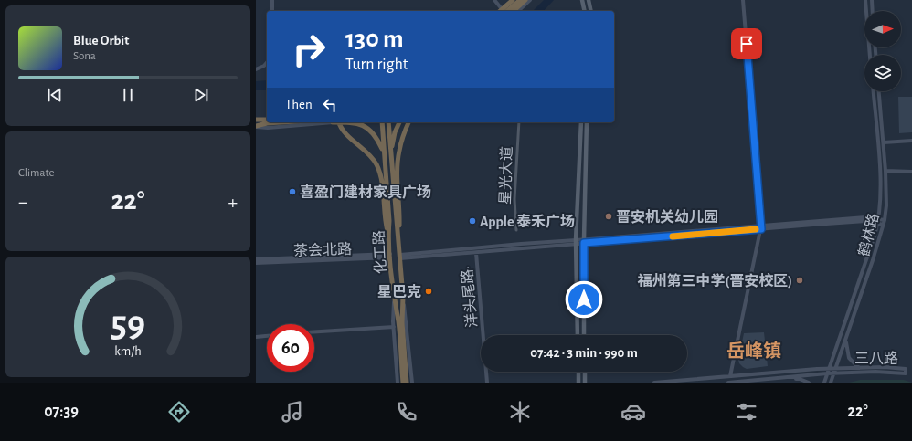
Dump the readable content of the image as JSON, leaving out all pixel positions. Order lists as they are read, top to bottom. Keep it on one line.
{"streets":{"highway":["化工路"],"main road":["鹤林路","茶会北路","洋头尾路·","三八路"],"street":["星光大道"]},"crossings":[["鹤林路","三八路"],["茶会北路","化工路"]],"districts":["岳峰镇"],"places":["喜盈门建材家具广场","晋安机关幼儿园","Apple 泰禾广场","福州第三中学(晋安校区)","星巴克"],"north":"right","page":{"turn":["130 m","Turn right"],"song":["Blue Orbit","Sona"],"then":"Then","tile":"Climate","heat":["−","22°","+"],"limit":"60","trip":"07:42 · 3 min · 990 m","tabs":["07:39","22°"],"gauge":["59","km/h"]}}
